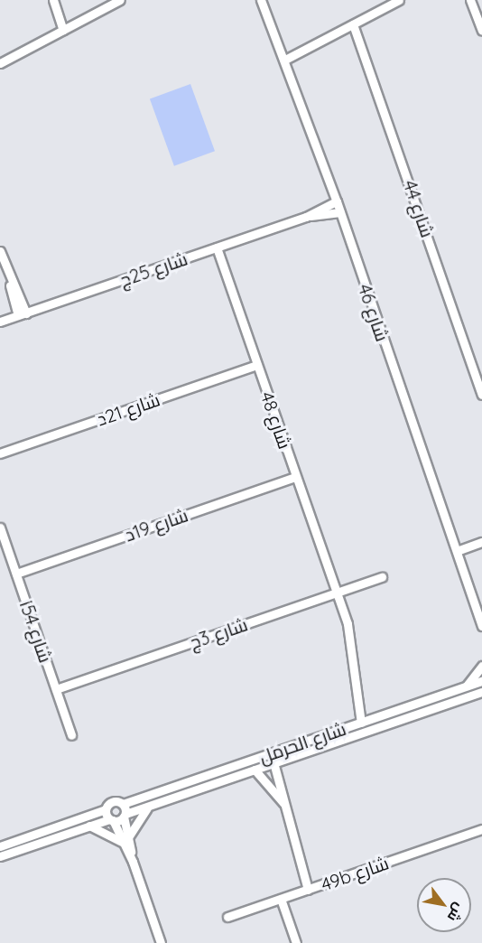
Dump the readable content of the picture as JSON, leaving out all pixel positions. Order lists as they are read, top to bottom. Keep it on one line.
{"streets":{"street":["شارع 44","شارع 25ج","شارع 46","شارع 21د","شارع 48","شارع 19د","شارع 54ا","شارع 3ج","شارع الحرمل","49b شارع"]},"crossings":[["شارع 25ج","شارع 46"],["شارع 25ج","شارع 48"],["شارع 21د","شارع 48"],["شارع 48","شارع 19د"],["شارع 48","شارع 3ج"],["شارع 48","شارع الحرمل"],["شارع 19د","شارع 54ا"],["شارع 54ا","شارع 3ج"]],"north":"bottom right"}
